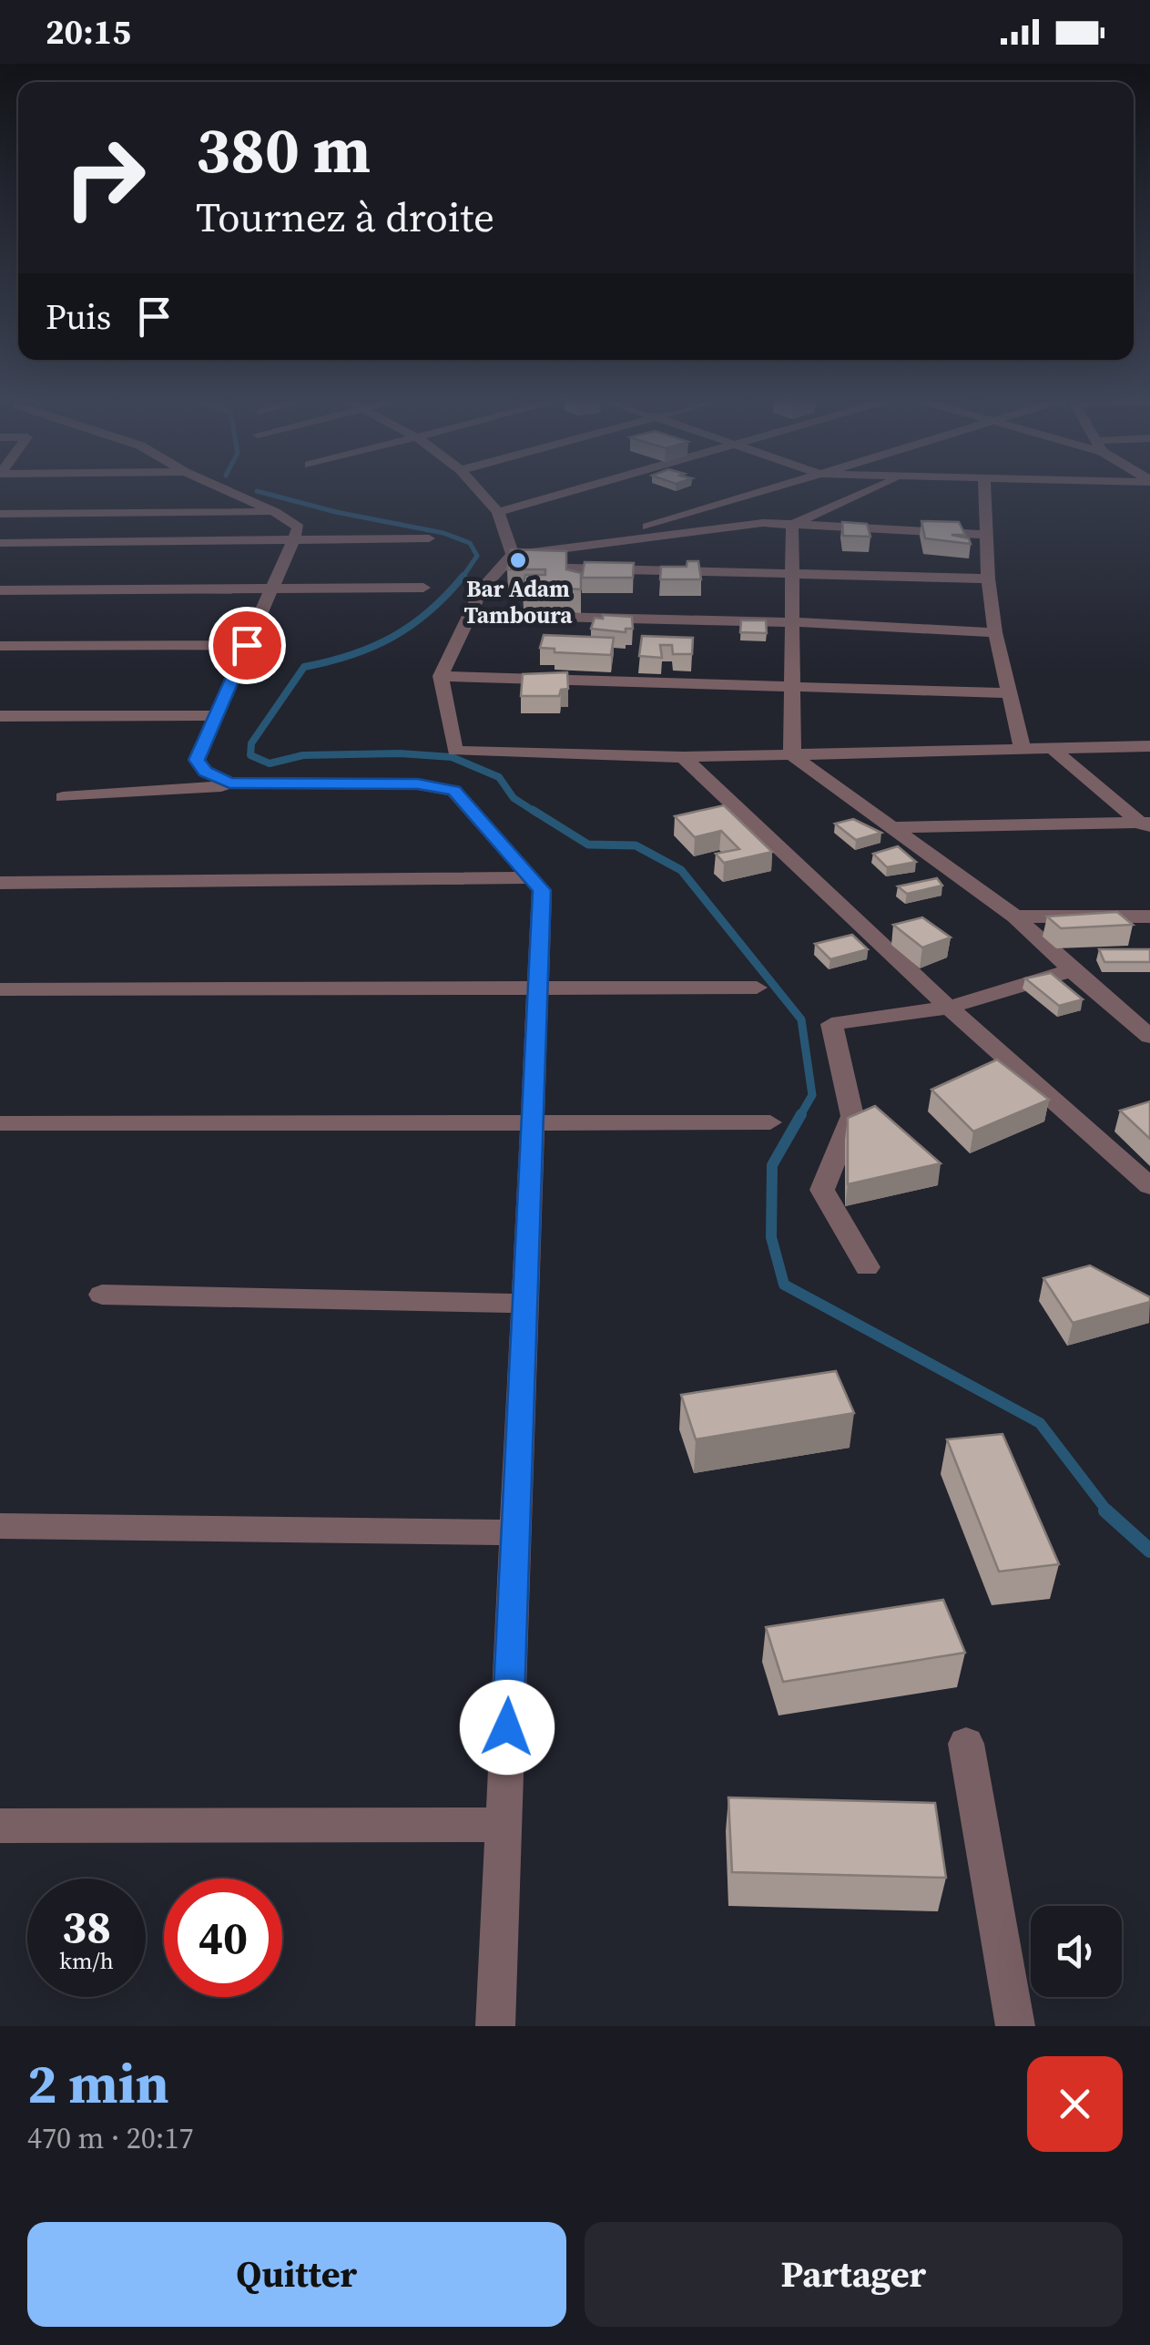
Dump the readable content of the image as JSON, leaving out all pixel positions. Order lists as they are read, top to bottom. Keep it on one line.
{"places":["Bar Adam Tamboura"],"page":{"status":"20:15","turn":["380 m","Tournez à droite"],"then":"Puis","speed":"38 km/h","limit":"40","heading":["2 min","470 m · 20:17"],"buttons":["Quitter","Partager"]}}
